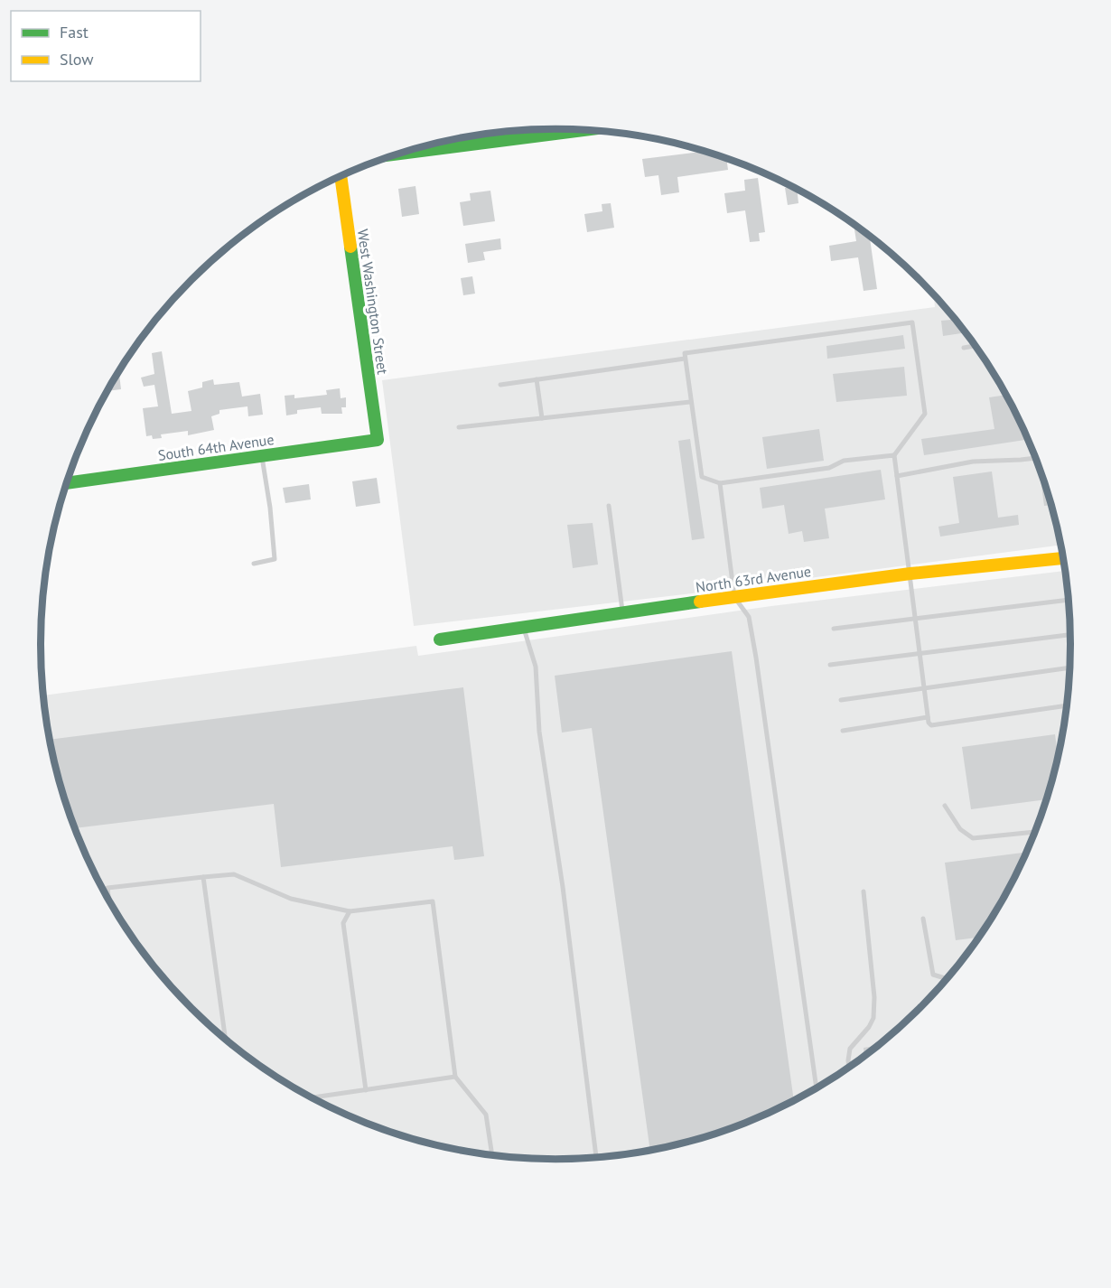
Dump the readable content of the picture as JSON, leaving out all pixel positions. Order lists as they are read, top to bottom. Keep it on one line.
{"streets":{"street":["West Washington Street","South 64th Avenue","North 63rd Avenue"]},"crossings":[["West Washington Street","South 64th Avenue"]],"legend":["Fast","Slow"]}
